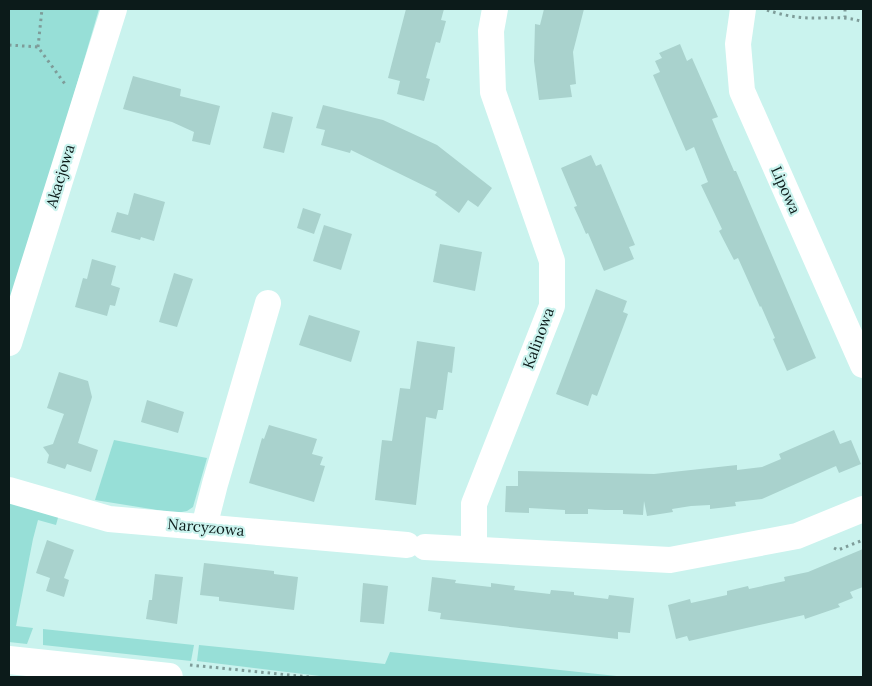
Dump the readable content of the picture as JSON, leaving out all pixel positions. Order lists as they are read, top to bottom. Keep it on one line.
{"streets":{"street":["Akacjowa","Lipowa","Kalinowa","Narcyzowa"]},"crossings":[["Kalinowa","Narcyzowa"]]}
